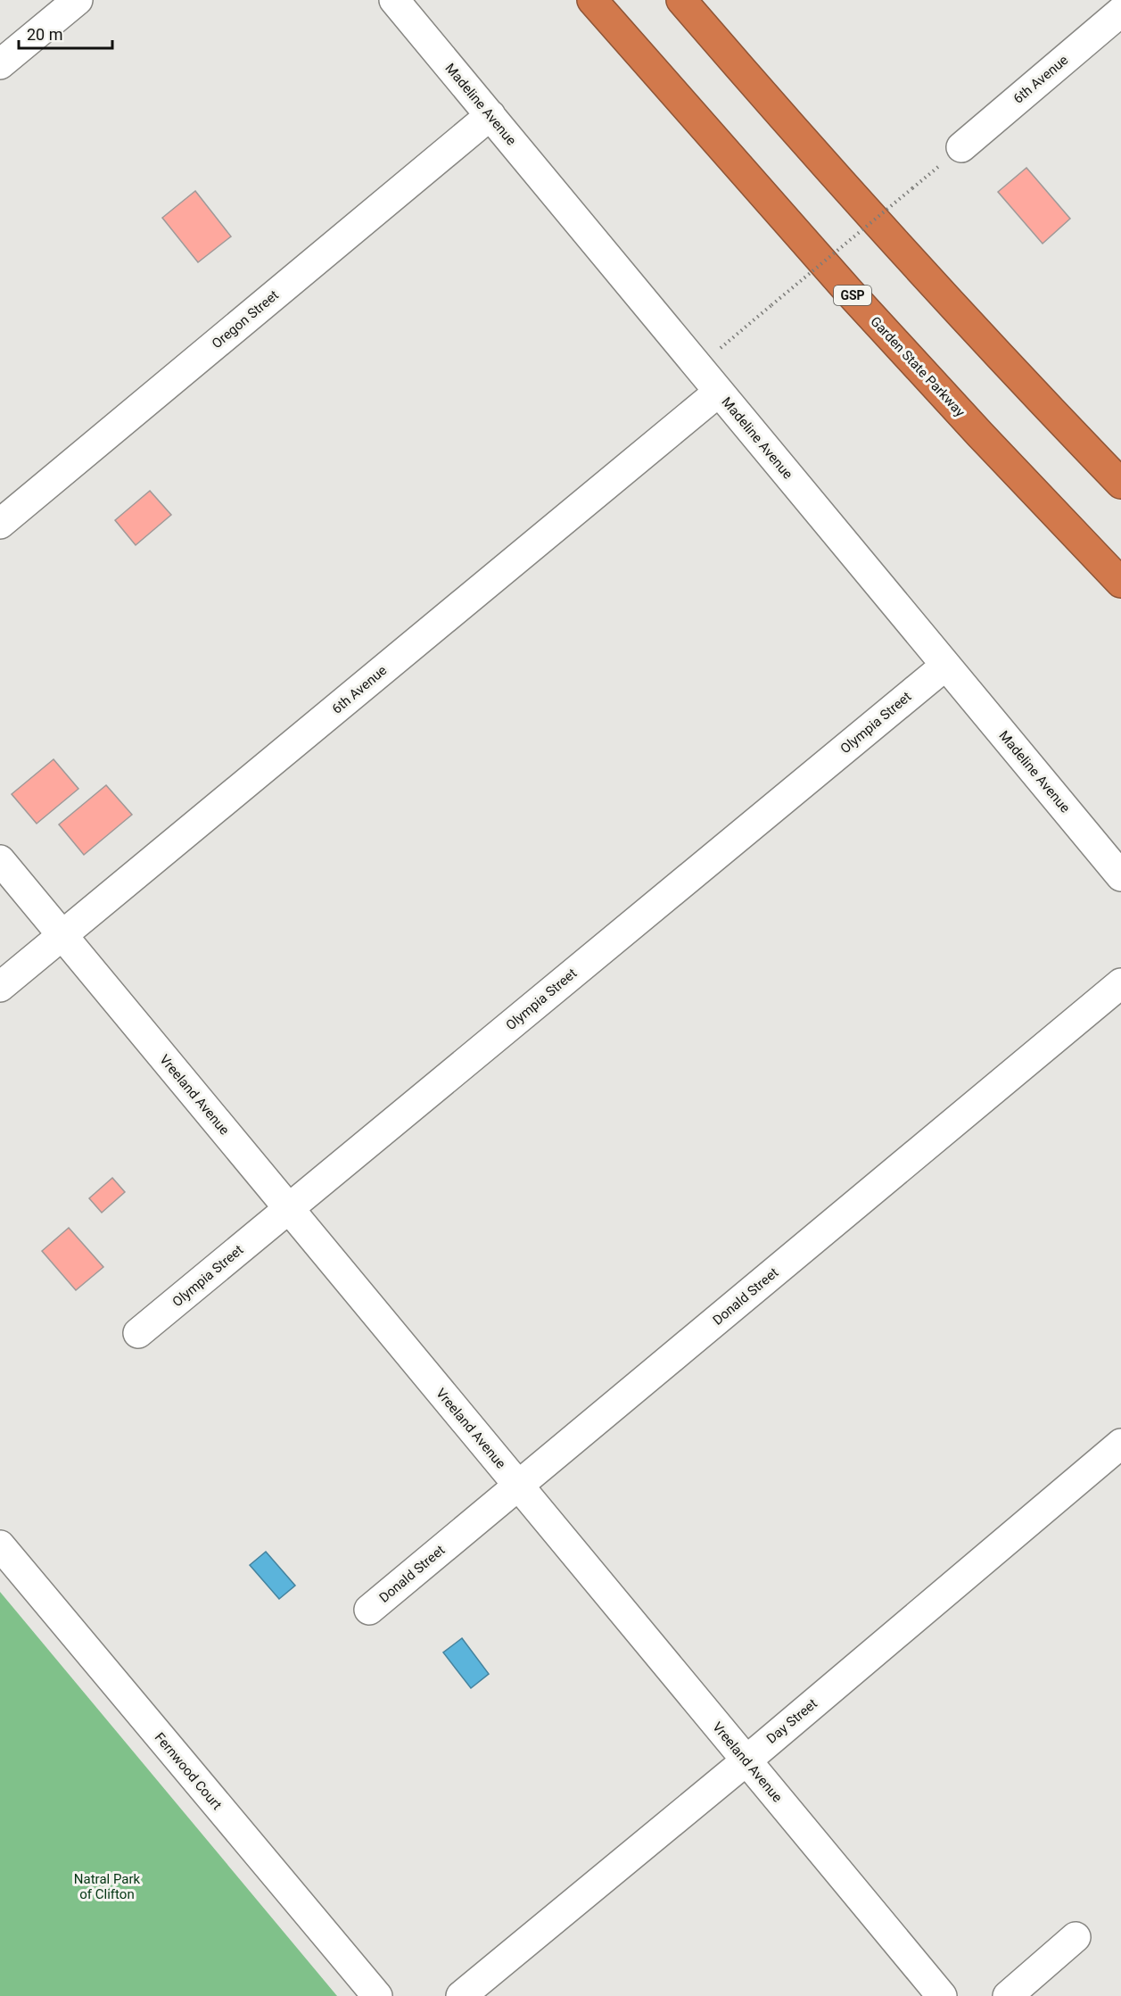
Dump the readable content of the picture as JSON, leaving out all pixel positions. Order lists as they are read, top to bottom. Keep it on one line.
{"streets":{"highway":["GSP","Garden State Parkway"],"street":["6th Avenue","Madeline Avenue","Oregon Street","Olympia Street","Vreeland Avenue","Donald Street","Day Street","Fernwood Court"]},"crossings":[["6th Avenue","Madeline Avenue"],["6th Avenue","Vreeland Avenue"],["Madeline Avenue","Oregon Street"],["Madeline Avenue","Olympia Street"],["Olympia Street","Vreeland Avenue"],["Vreeland Avenue","Donald Street"],["Vreeland Avenue","Day Street"]],"parks":["Natral Park of Clifton"],"scale_bar":"20 m"}
